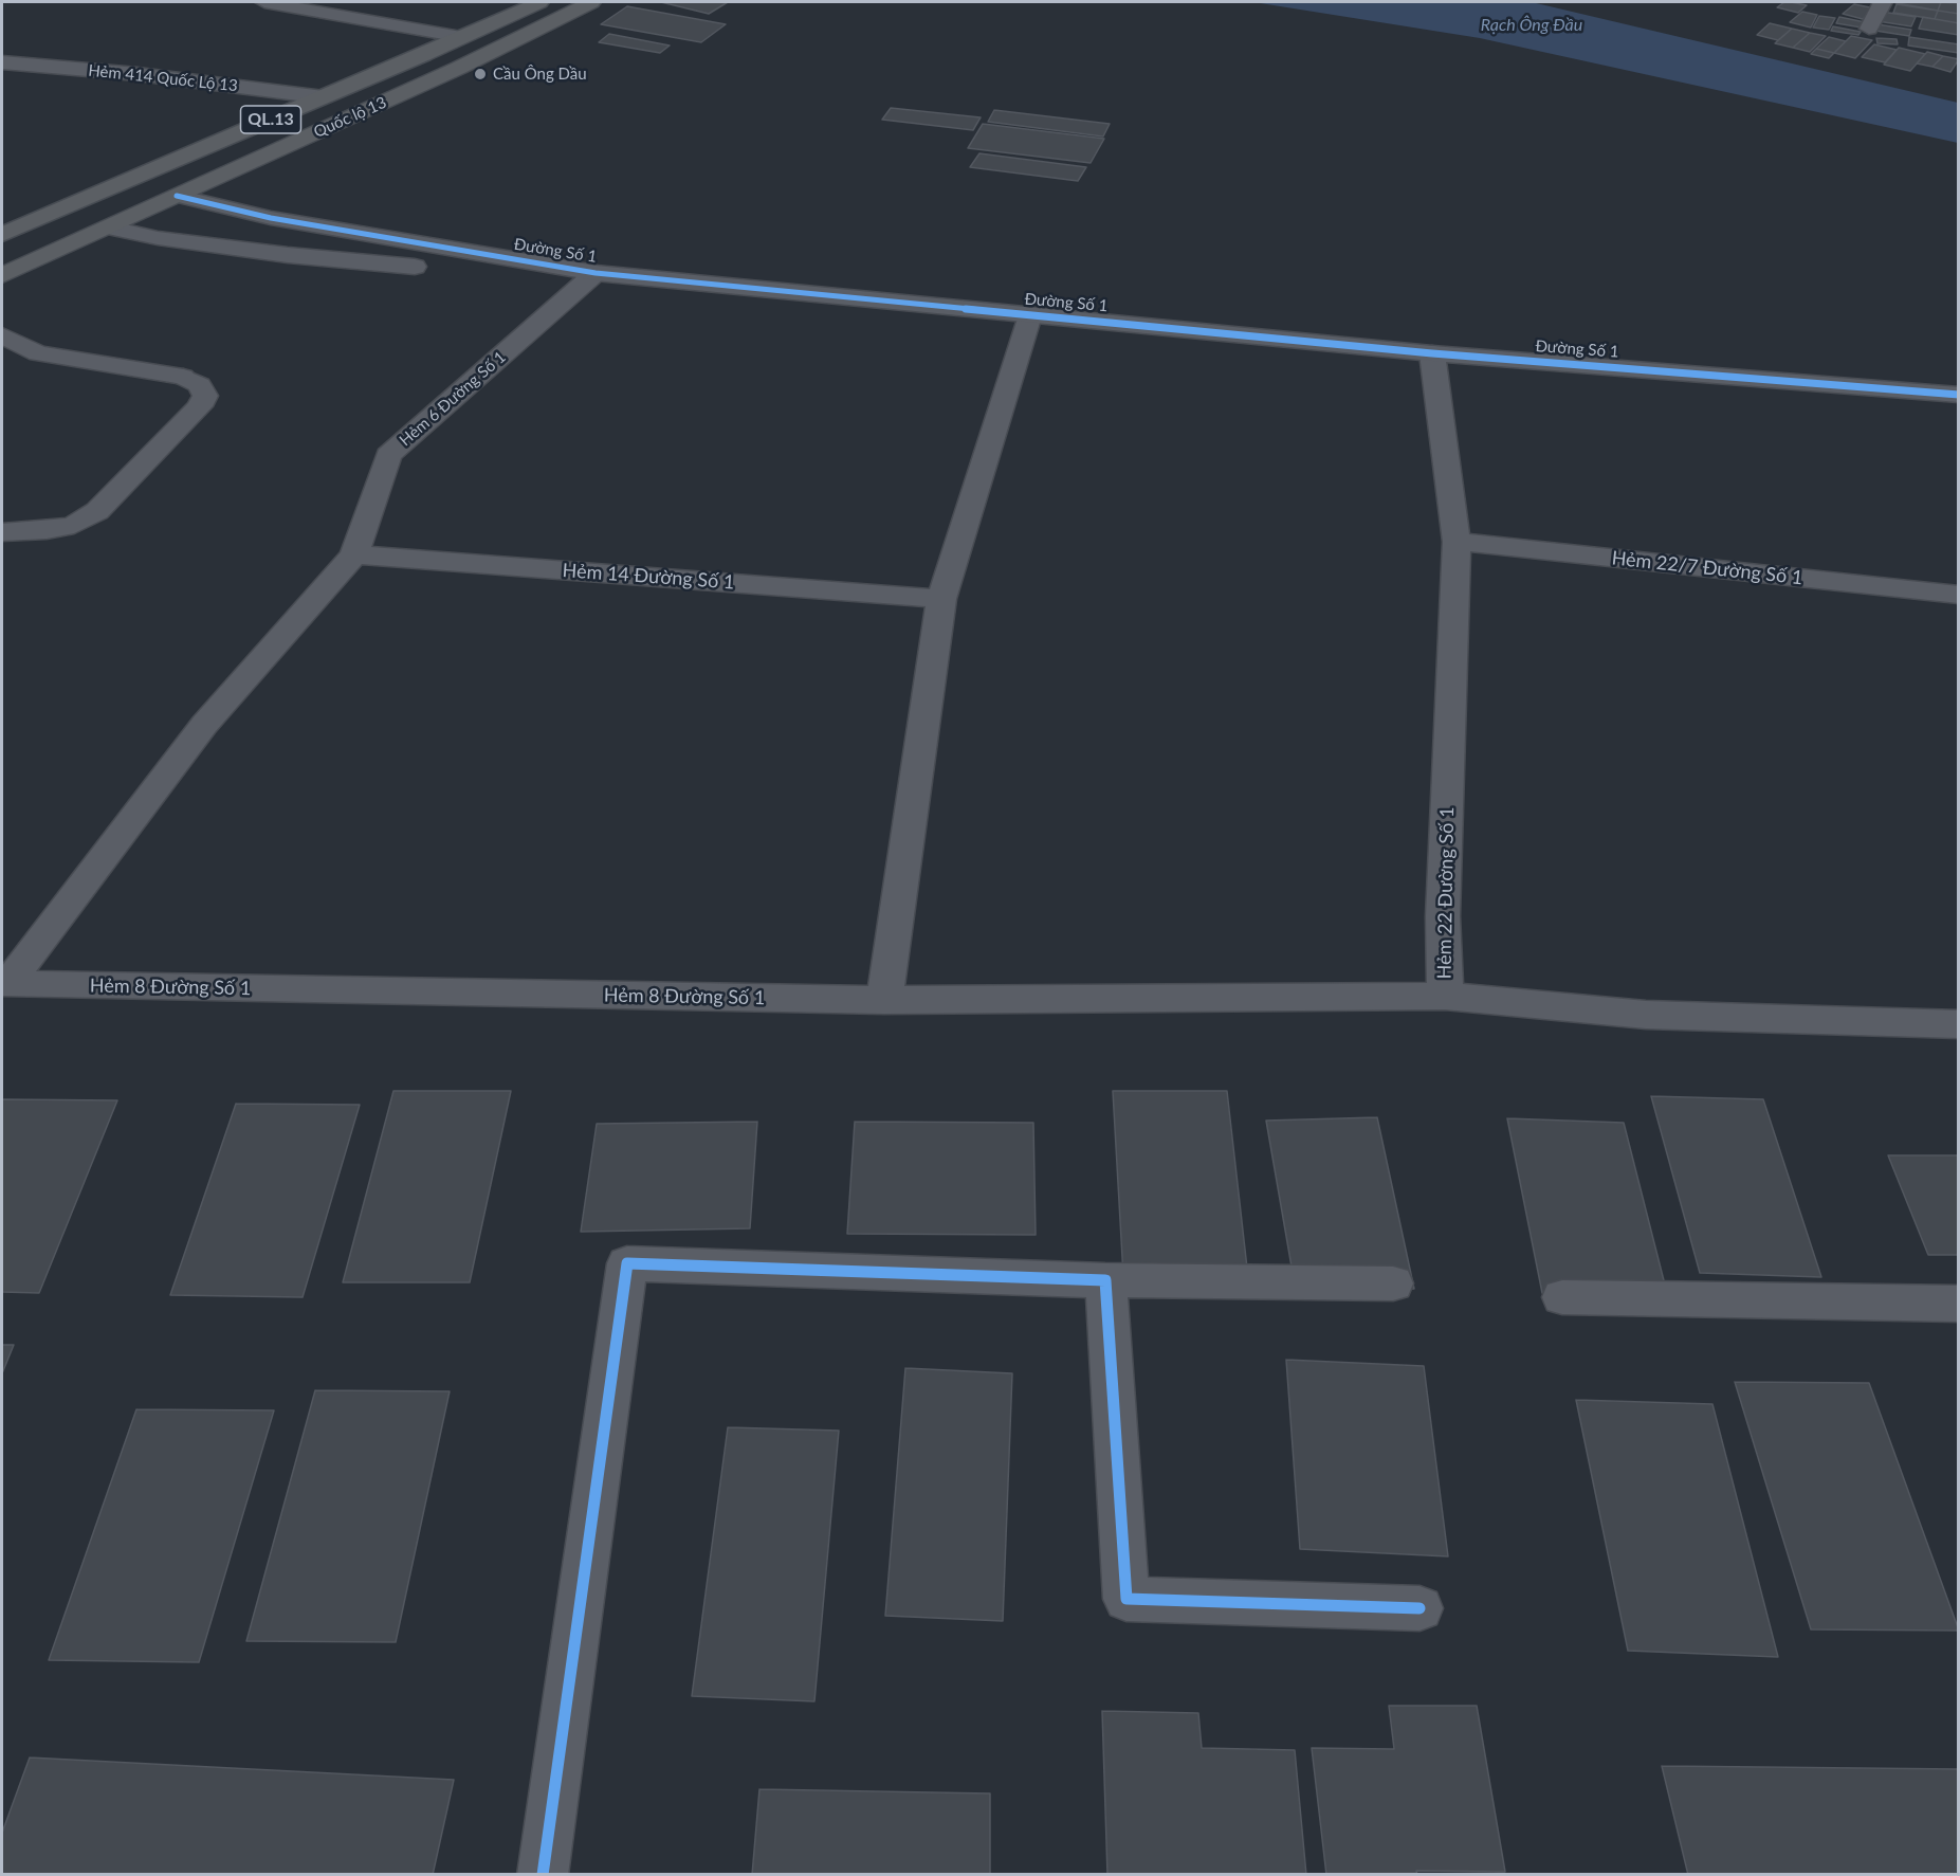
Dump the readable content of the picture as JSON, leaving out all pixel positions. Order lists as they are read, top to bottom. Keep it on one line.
{"streets":{"highway":["Quốc lộ 13","QL.13"],"street":["Hẻm 414 Quốc Lộ 13","Đường Số 1","Hẻm 6 Đường Số 1","Hẻm 22/7 Đường Số 1","Hẻm 14 Đường Số 1","Hẻm 22 Đường Số 1","Hẻm 8 Đường Số 1"]},"crossings":[["Hẻm 414 Quốc Lộ 13","Quốc lộ 13"],["Quốc lộ 13","Đường Số 1"],["Đường Số 1","Hẻm 6 Đường Số 1"],["Đường Số 1","Hẻm 22 Đường Số 1"],["Hẻm 6 Đường Số 1","Hẻm 14 Đường Số 1"],["Hẻm 6 Đường Số 1","Hẻm 8 Đường Số 1"],["Hẻm 22/7 Đường Số 1","Hẻm 22 Đường Số 1"],["Hẻm 14 Đường Số 1","Hẻm 8 Đường Số 1"]],"water":["Rạch Ông Đầu"],"places":["Cầu Ông Dầu"]}
